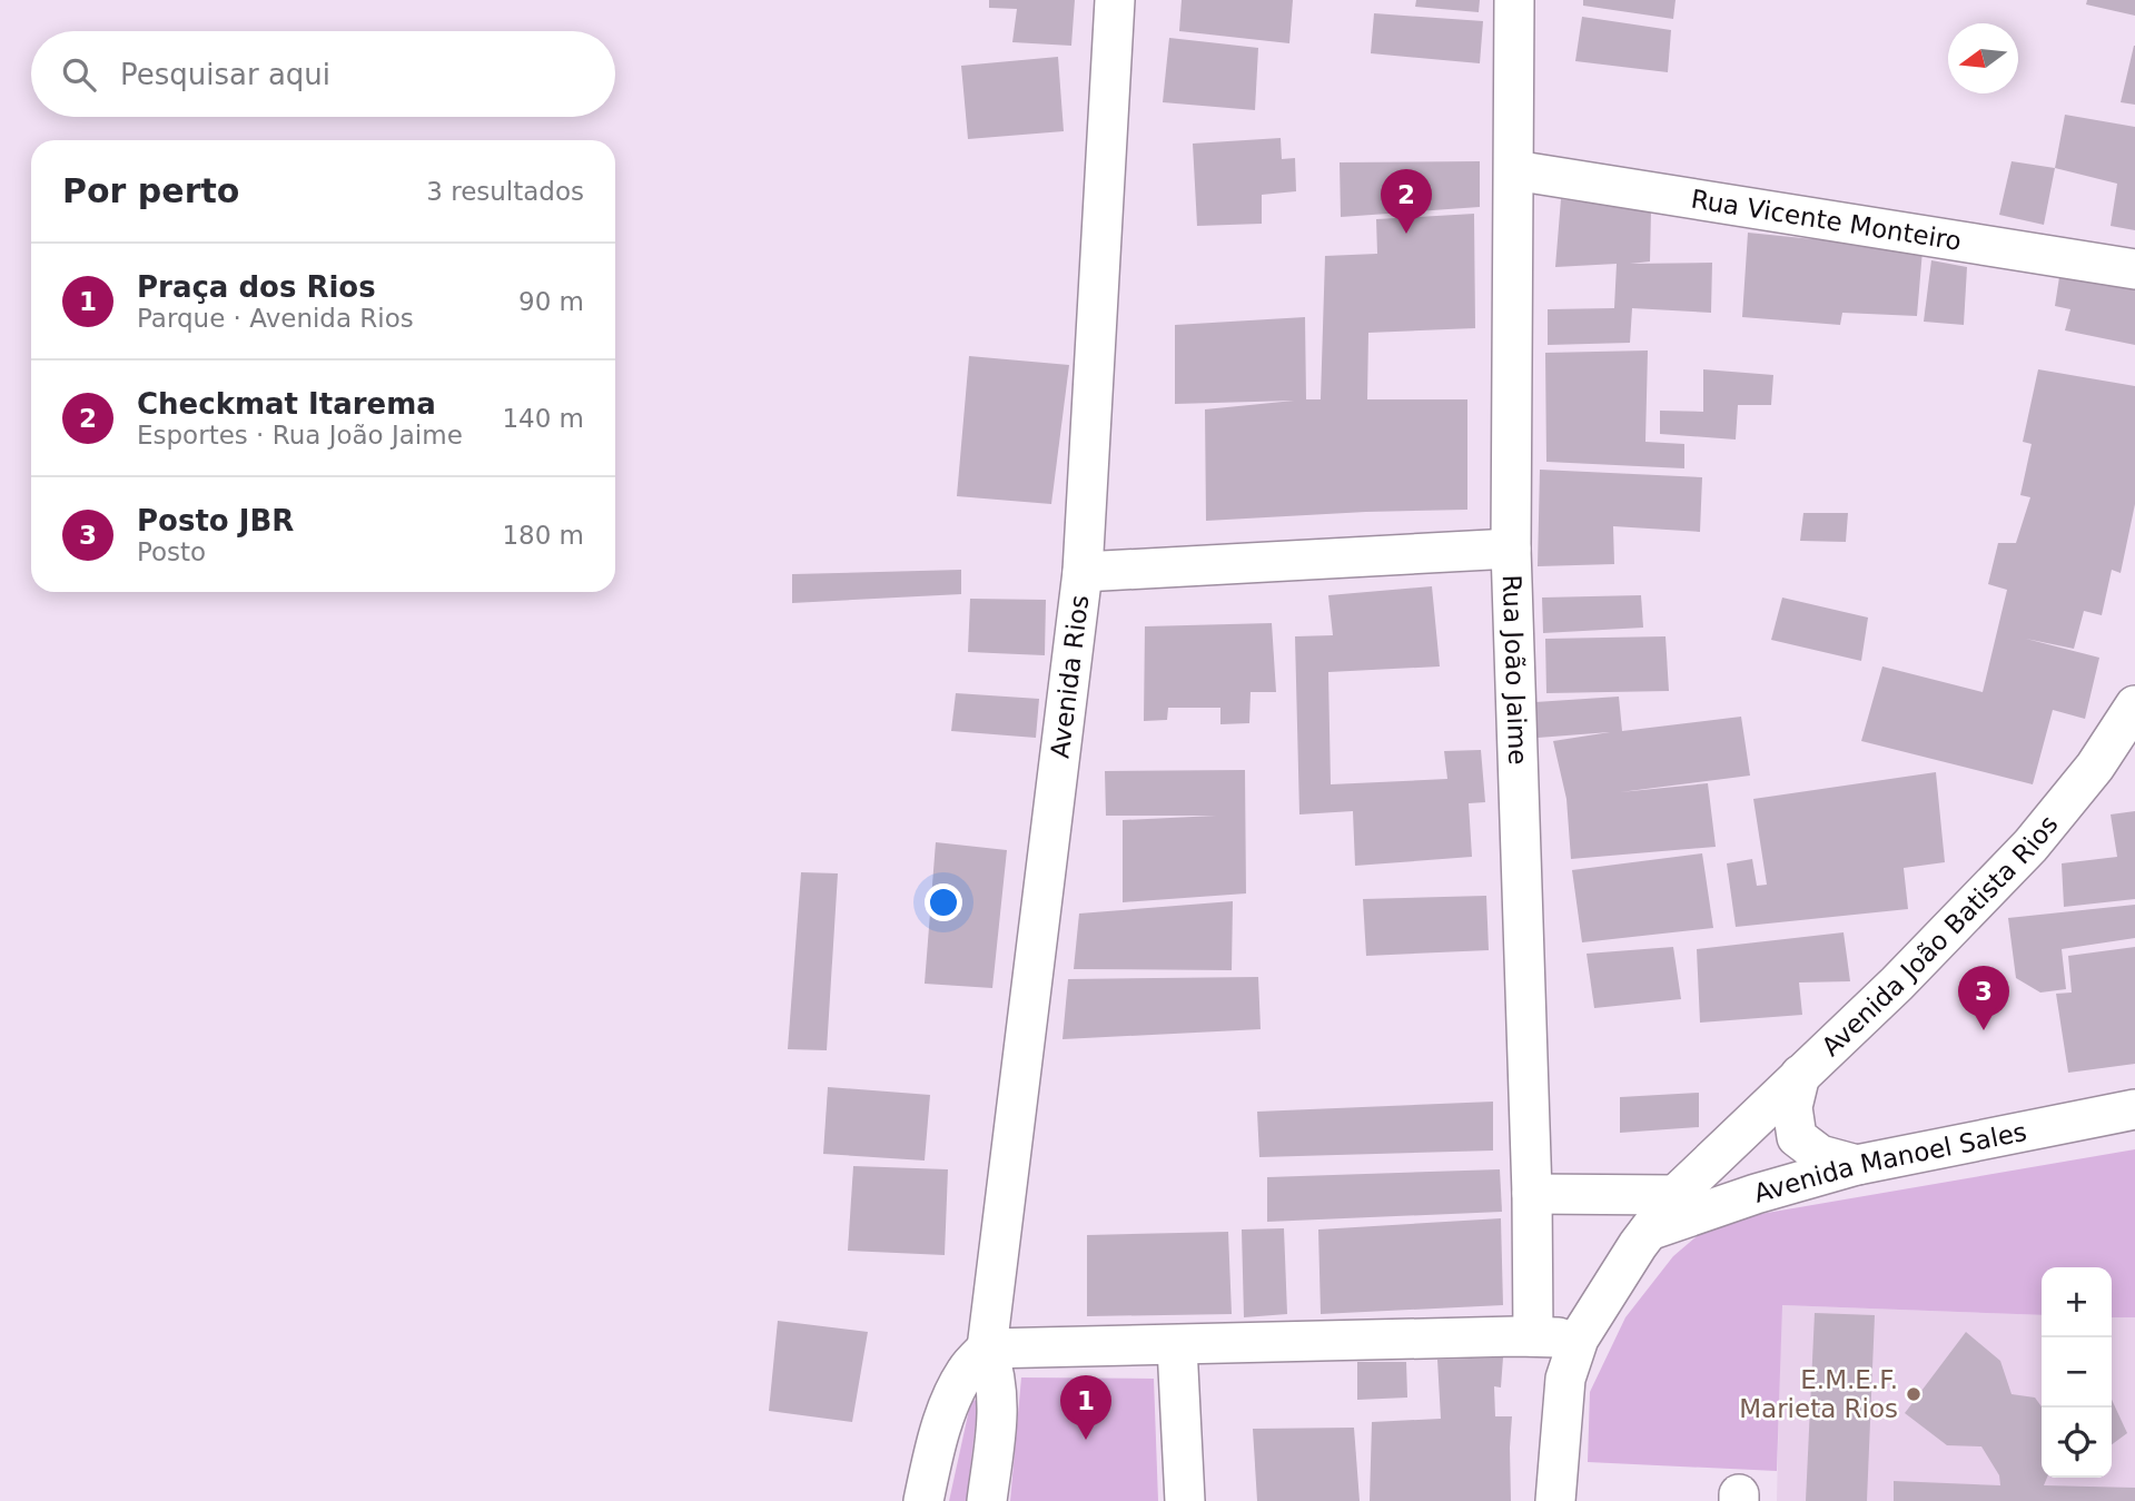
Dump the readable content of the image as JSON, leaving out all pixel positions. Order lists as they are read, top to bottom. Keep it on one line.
{"streets":{"street":["Rua Vicente Monteiro","Rua João Jaime","Avenida Rios","Avenida João Batista Rios","Avenida Manoel Sales"]},"crossings":[["Rua Vicente Monteiro","Rua João Jaime"],["Avenida João Batista Rios","Avenida Manoel Sales"]],"places":["E.M.E.F. Marieta Rios"],"north":"left","page":{"search":"Pesquisar aqui","heading":["Por perto","3 resultados"],"pins":["2","3","1"],"list":[{"mark":"1","name":"Praça dos Rios","note":"Parque · Avenida Rios","value":"90 m"},{"mark":"2","name":"Checkmat Itarema","note":"Esportes · Rua João Jaime","value":"140 m"},{"mark":"3","name":"Posto JBR","note":"Posto","value":"180 m"}],"map_buttons":["+","−"]}}
